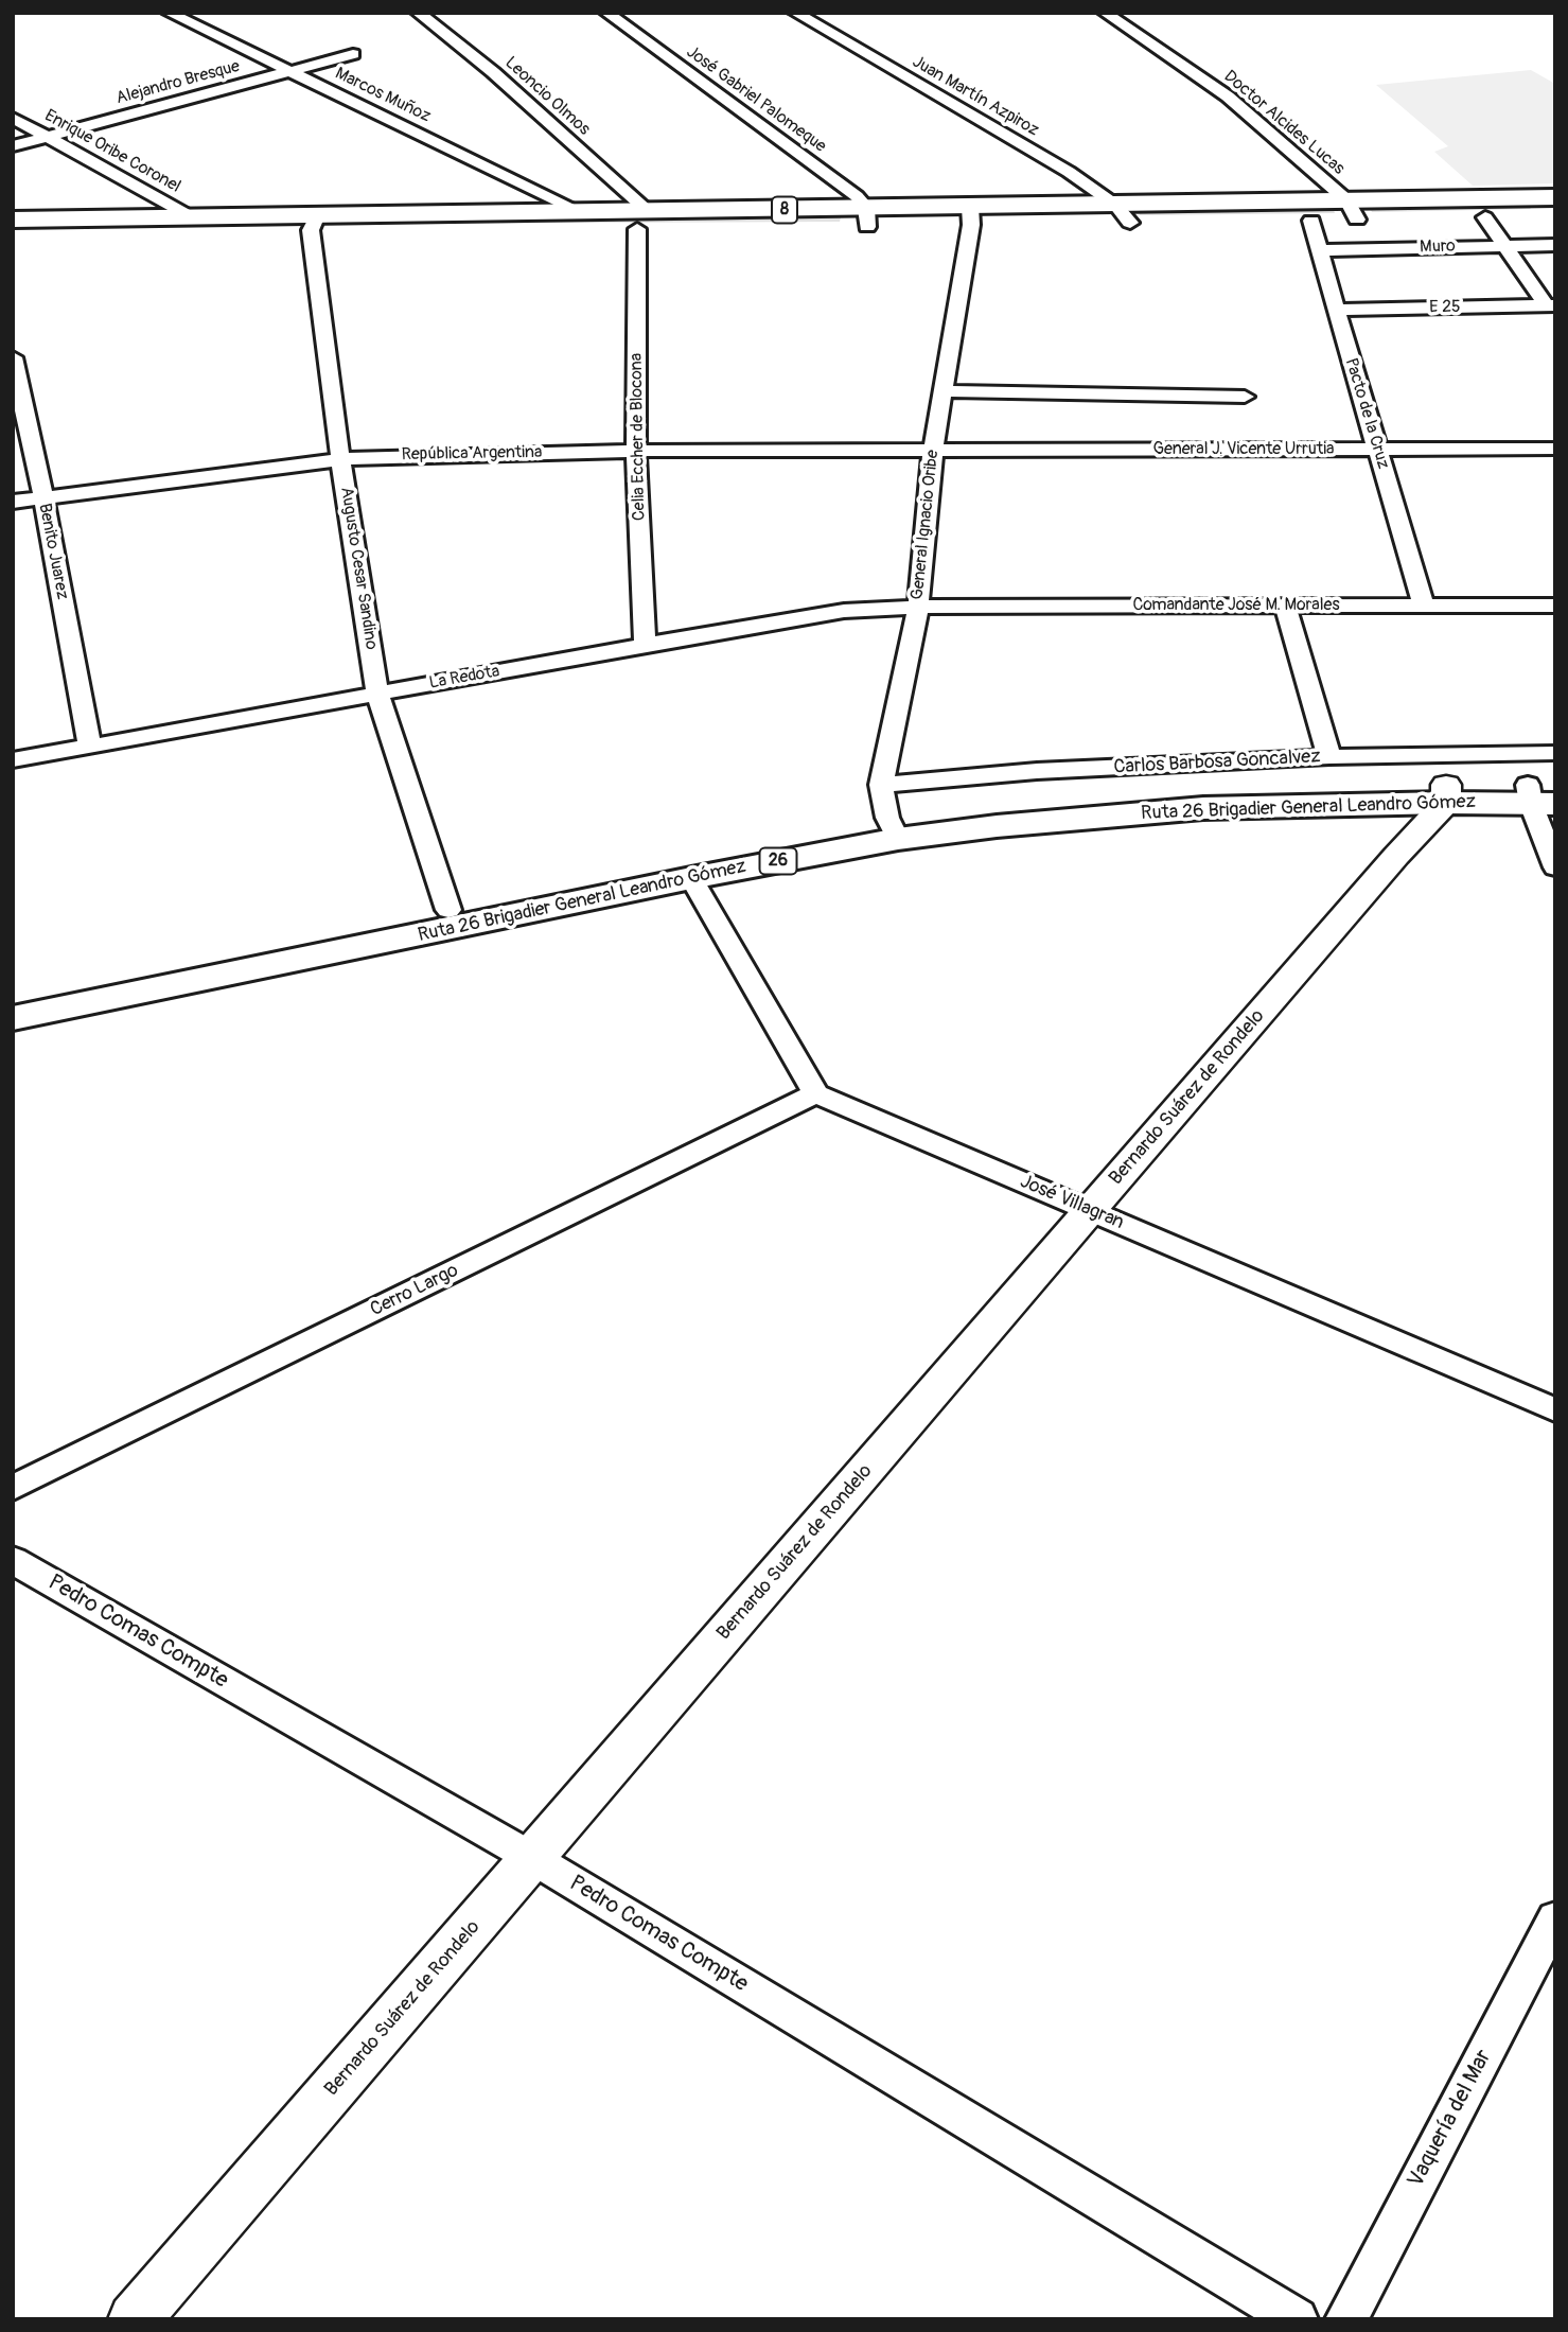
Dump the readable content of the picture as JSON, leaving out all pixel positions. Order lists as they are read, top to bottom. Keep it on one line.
{"streets":{"main road":["8","Ruta 26 Brigadier General Leandro Gómez","26"],"street":["Alejandro Bresque","Marcos Muñoz","Leoncio Olmos","Juan Martín Azpiroz","José Gabriel Palomeque","Doctor Alcides Lucas","Enrique Oribe Coronel","Muro","E 25","Pacto de la Cruz","Celia Eccher de Blocona","General J. Vicente Urrutia","República Argentina","General Ignacio Oribe","Benito Juarez","Augusto Cesar Sandino","Comandante José M. Morales","La Redota","Carlos Barbosa Goncalvez","Bernardo Suárez de Rondelo","José Villagran","Cerro Largo","Pedro Comas Compte","Vaquería del Mar"]},"crossings":[["Alejandro Bresque","Marcos Muñoz"],["Alejandro Bresque","Enrique Oribe Coronel"],["Marcos Muñoz","8"],["Leoncio Olmos","8"],["Leoncio Olmos","Celia Eccher de Blocona"],["Juan Martín Azpiroz","8"],["José Gabriel Palomeque","8"],["Doctor Alcides Lucas","8"],["Enrique Oribe Coronel","8"],["8","Pacto de la Cruz"],["8","Celia Eccher de Blocona"],["8","General Ignacio Oribe"],["8","Augusto Cesar Sandino"],["Muro","Pacto de la Cruz"],["E 25","Pacto de la Cruz"],["Pacto de la Cruz","General J. Vicente Urrutia"],["Pacto de la Cruz","Comandante José M. Morales"],["Celia Eccher de Blocona","República Argentina"],["Celia Eccher de Blocona","La Redota"],["General J. Vicente Urrutia","República Argentina"],["General J. Vicente Urrutia","General Ignacio Oribe"],["República Argentina","General Ignacio Oribe"],["República Argentina","Benito Juarez"],["República Argentina","Augusto Cesar Sandino"],["General Ignacio Oribe","Comandante José M. Morales"],["General Ignacio Oribe","La Redota"],["General Ignacio Oribe","Carlos Barbosa Goncalvez"],["General Ignacio Oribe","Ruta 26 Brigadier General Leandro Gómez"],["Benito Juarez","La Redota"],["Augusto Cesar Sandino","La Redota"],["Augusto Cesar Sandino","Ruta 26 Brigadier General Leandro Gómez"],["Comandante José M. Morales","La Redota"],["Carlos Barbosa Goncalvez","Ruta 26 Brigadier General Leandro Gómez"],["Ruta 26 Brigadier General Leandro Gómez","Bernardo Suárez de Rondelo"],["Bernardo Suárez de Rondelo","José Villagran"],["Bernardo Suárez de Rondelo","Pedro Comas Compte"],["José Villagran","Cerro Largo"]]}
